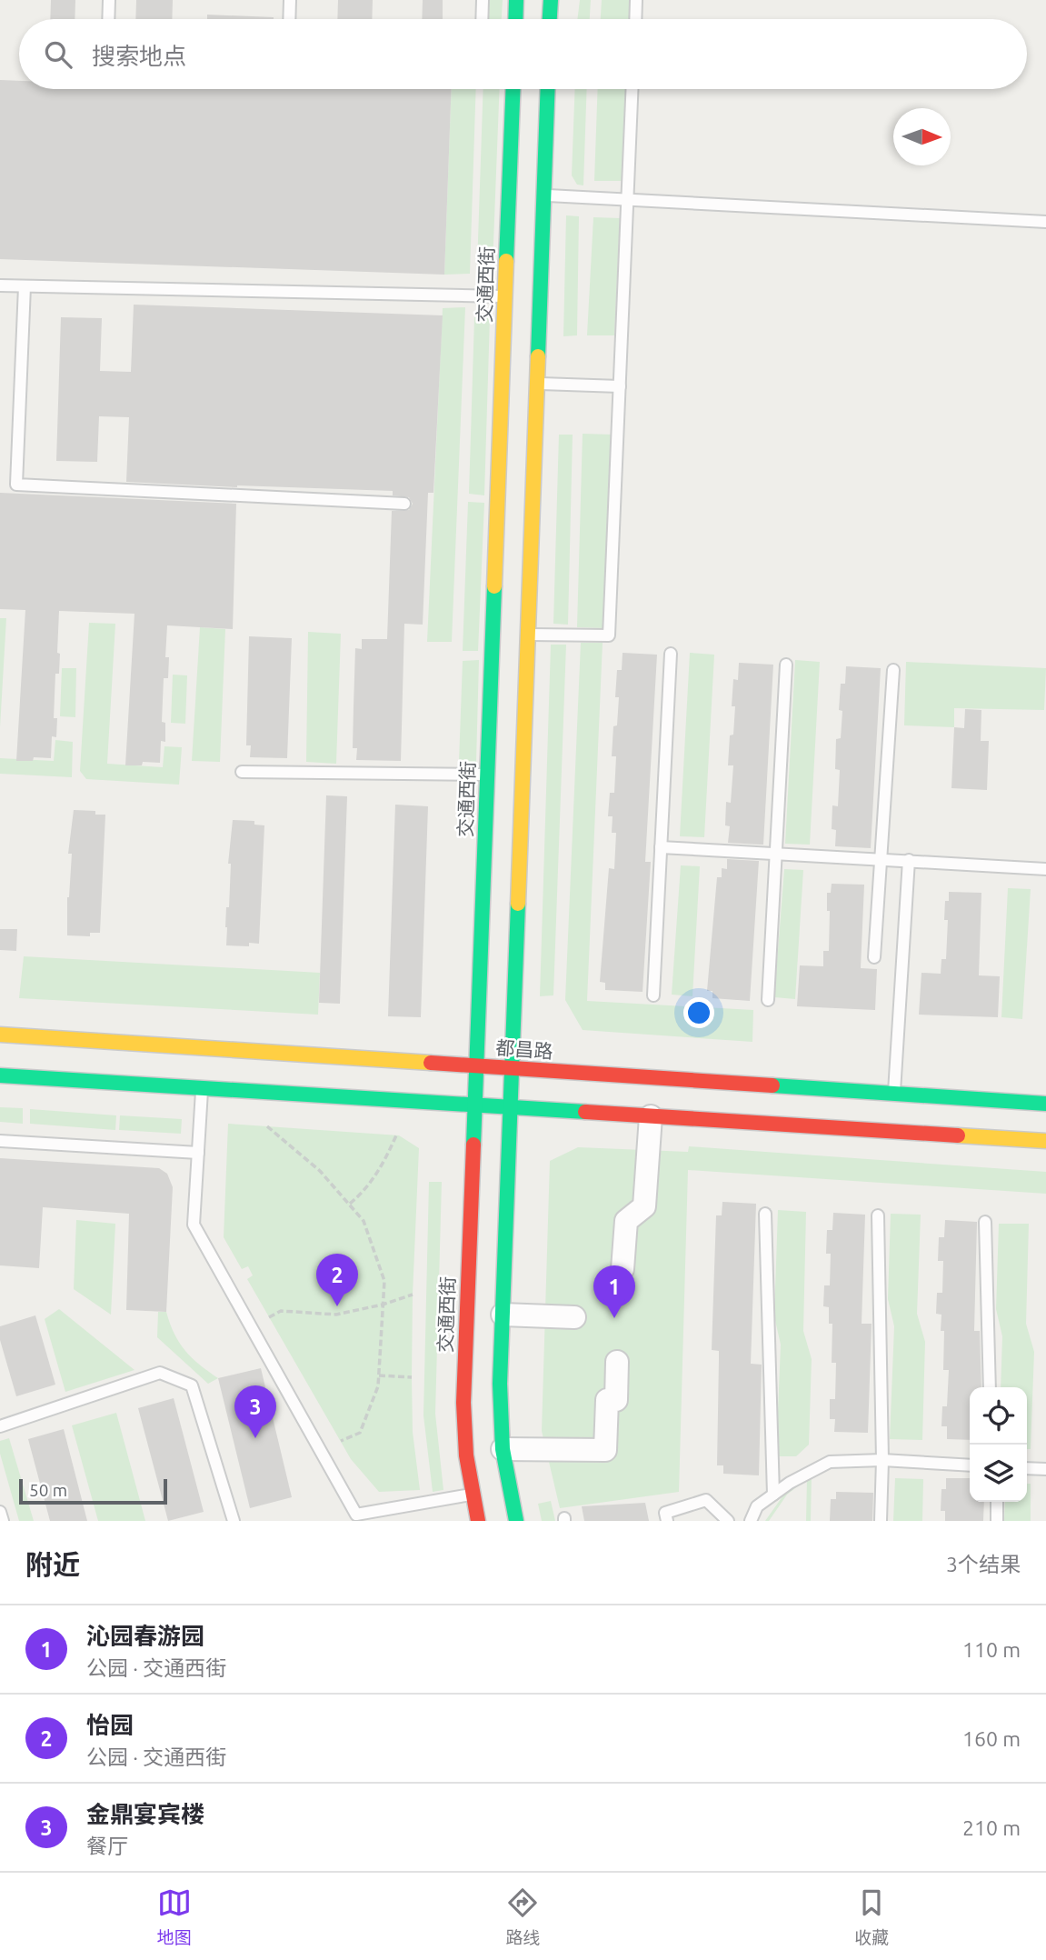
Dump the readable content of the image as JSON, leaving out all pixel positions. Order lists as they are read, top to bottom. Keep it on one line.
{"streets":{"main road":["交通西街","都昌路"]},"crossings":[["交通西街","都昌路"]],"scale_bar":"50 m","north":"right","page":{"search":"搜索地点","pins":["2","1","3"],"scale":"50 m","heading":["附近","3个结果"],"list":[{"mark":"1","name":"沁园春游园","note":"公园 · 交通西街","value":"110 m"},{"mark":"2","name":"怡园","note":"公园 · 交通西街","value":"160 m"},{"mark":"3","name":"金鼎宴宾楼","note":"餐厅","value":"210 m"}],"nav":["地图","路线","收藏"]}}
